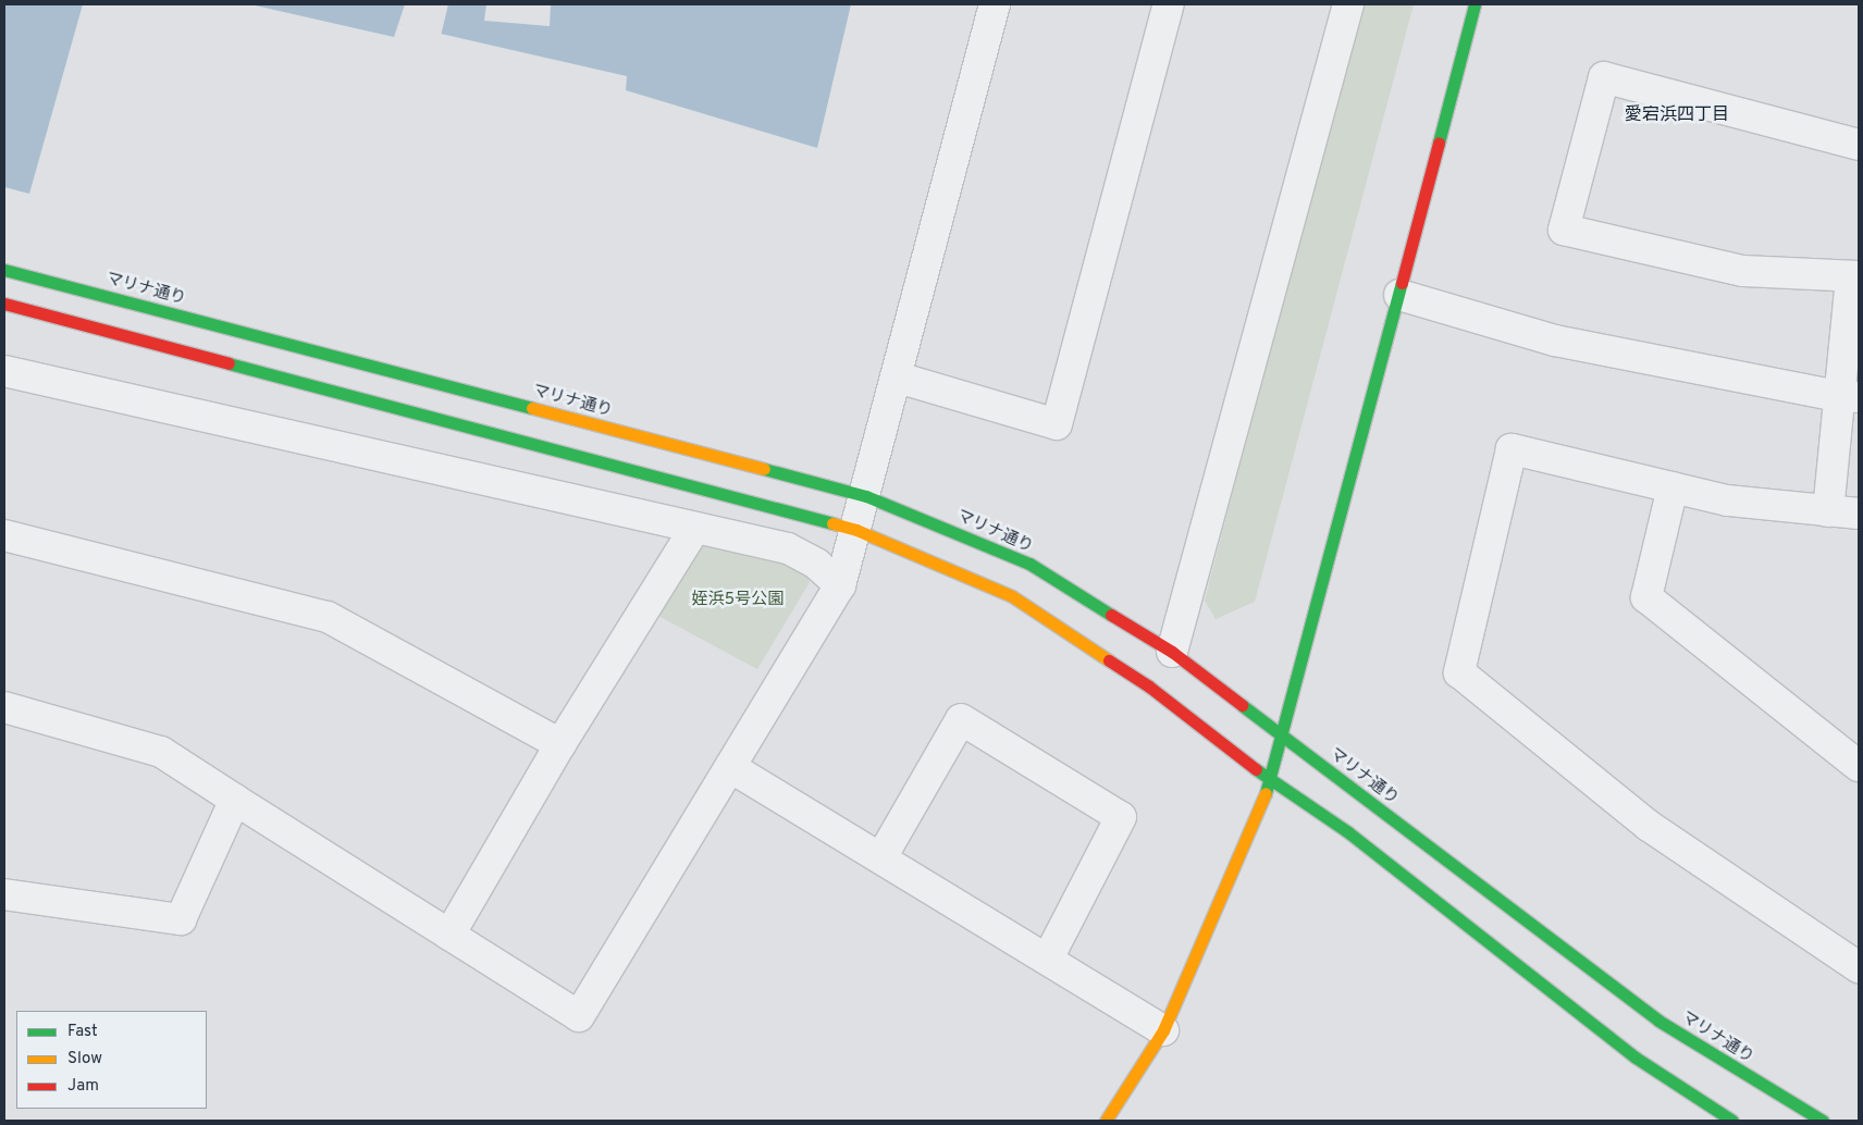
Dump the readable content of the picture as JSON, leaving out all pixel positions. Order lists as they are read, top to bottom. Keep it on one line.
{"streets":{"street":["マリナ通り"]},"districts":["愛宕浜四丁目"],"parks":["姪浜5号公園"],"legend":["Fast","Slow","Jam"]}
